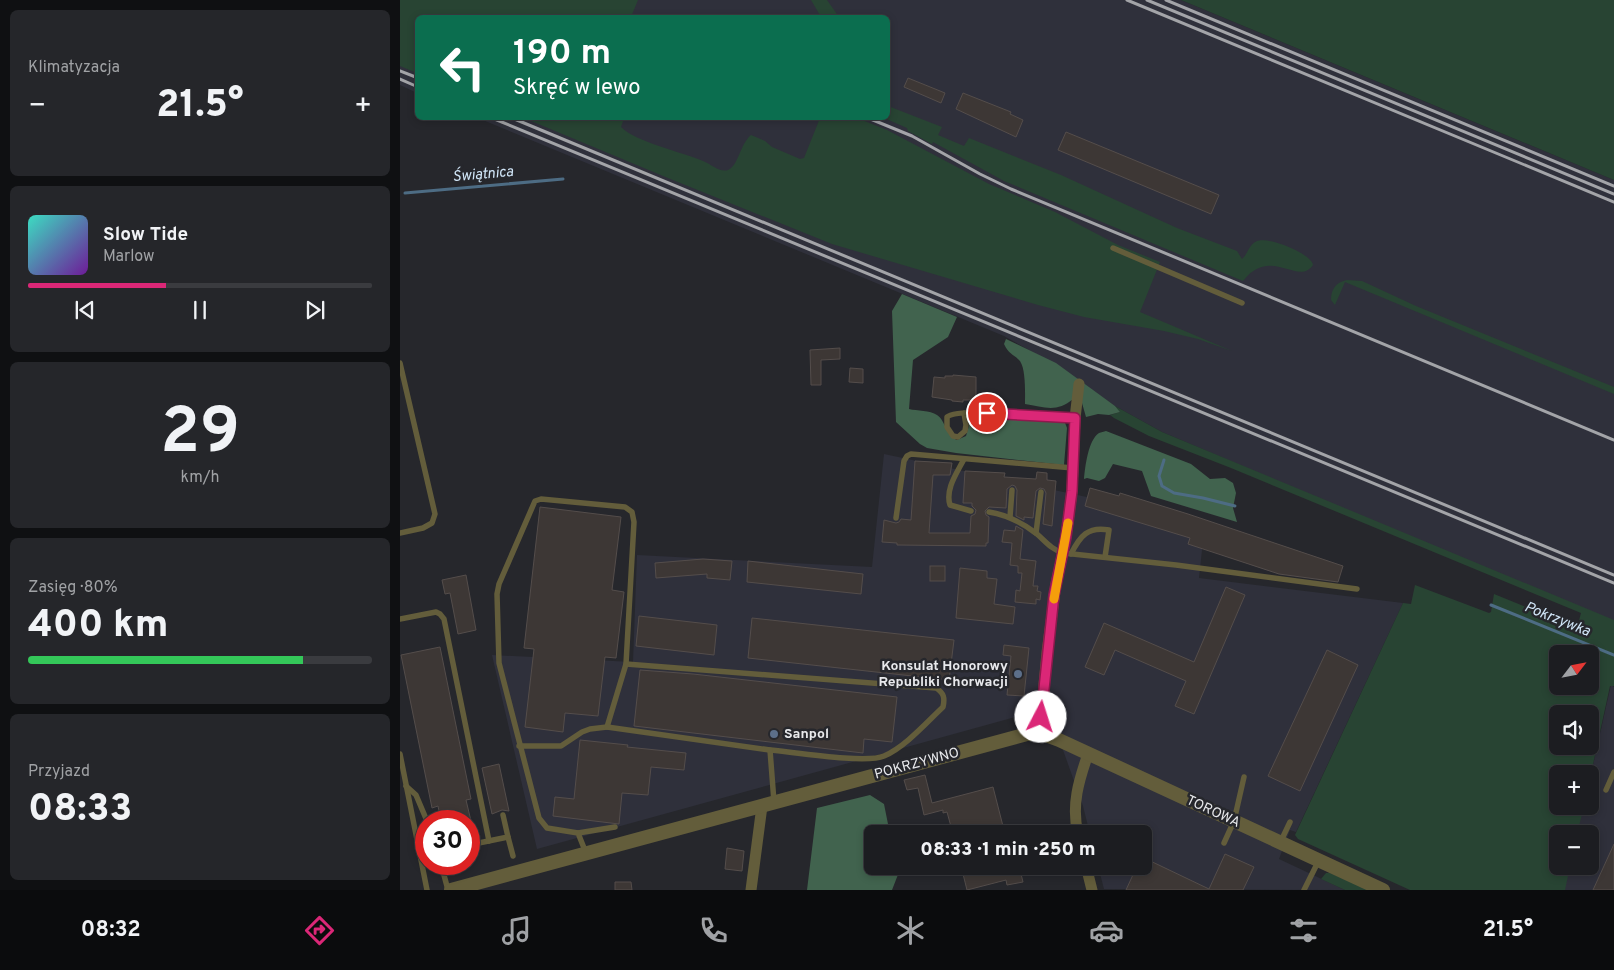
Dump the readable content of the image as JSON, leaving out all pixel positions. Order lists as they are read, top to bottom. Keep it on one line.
{"streets":{"street":["POKRZYWNO","TOROWA"]},"crossings":[["POKRZYWNO","TOROWA"]],"water":["Świątnica","Pokrzywka"],"places":["Konsulat Honorowy Republiki Chorwacji","Sanpol"],"north":"top right","page":{"tile":["Klimatyzacja",["29","km/h"],["Zasięg · 80%","400 km"],["Przyjazd","08:33"]],"turn":["190 m","Skręć w lewo"],"heat":["−","21.5°","+"],"song":["Slow Tide","Marlow"],"map_buttons":["+","−"],"limit":"30","trip":"08:33 · 1 min · 250 m","tabs":["08:32","21.5°"]}}
